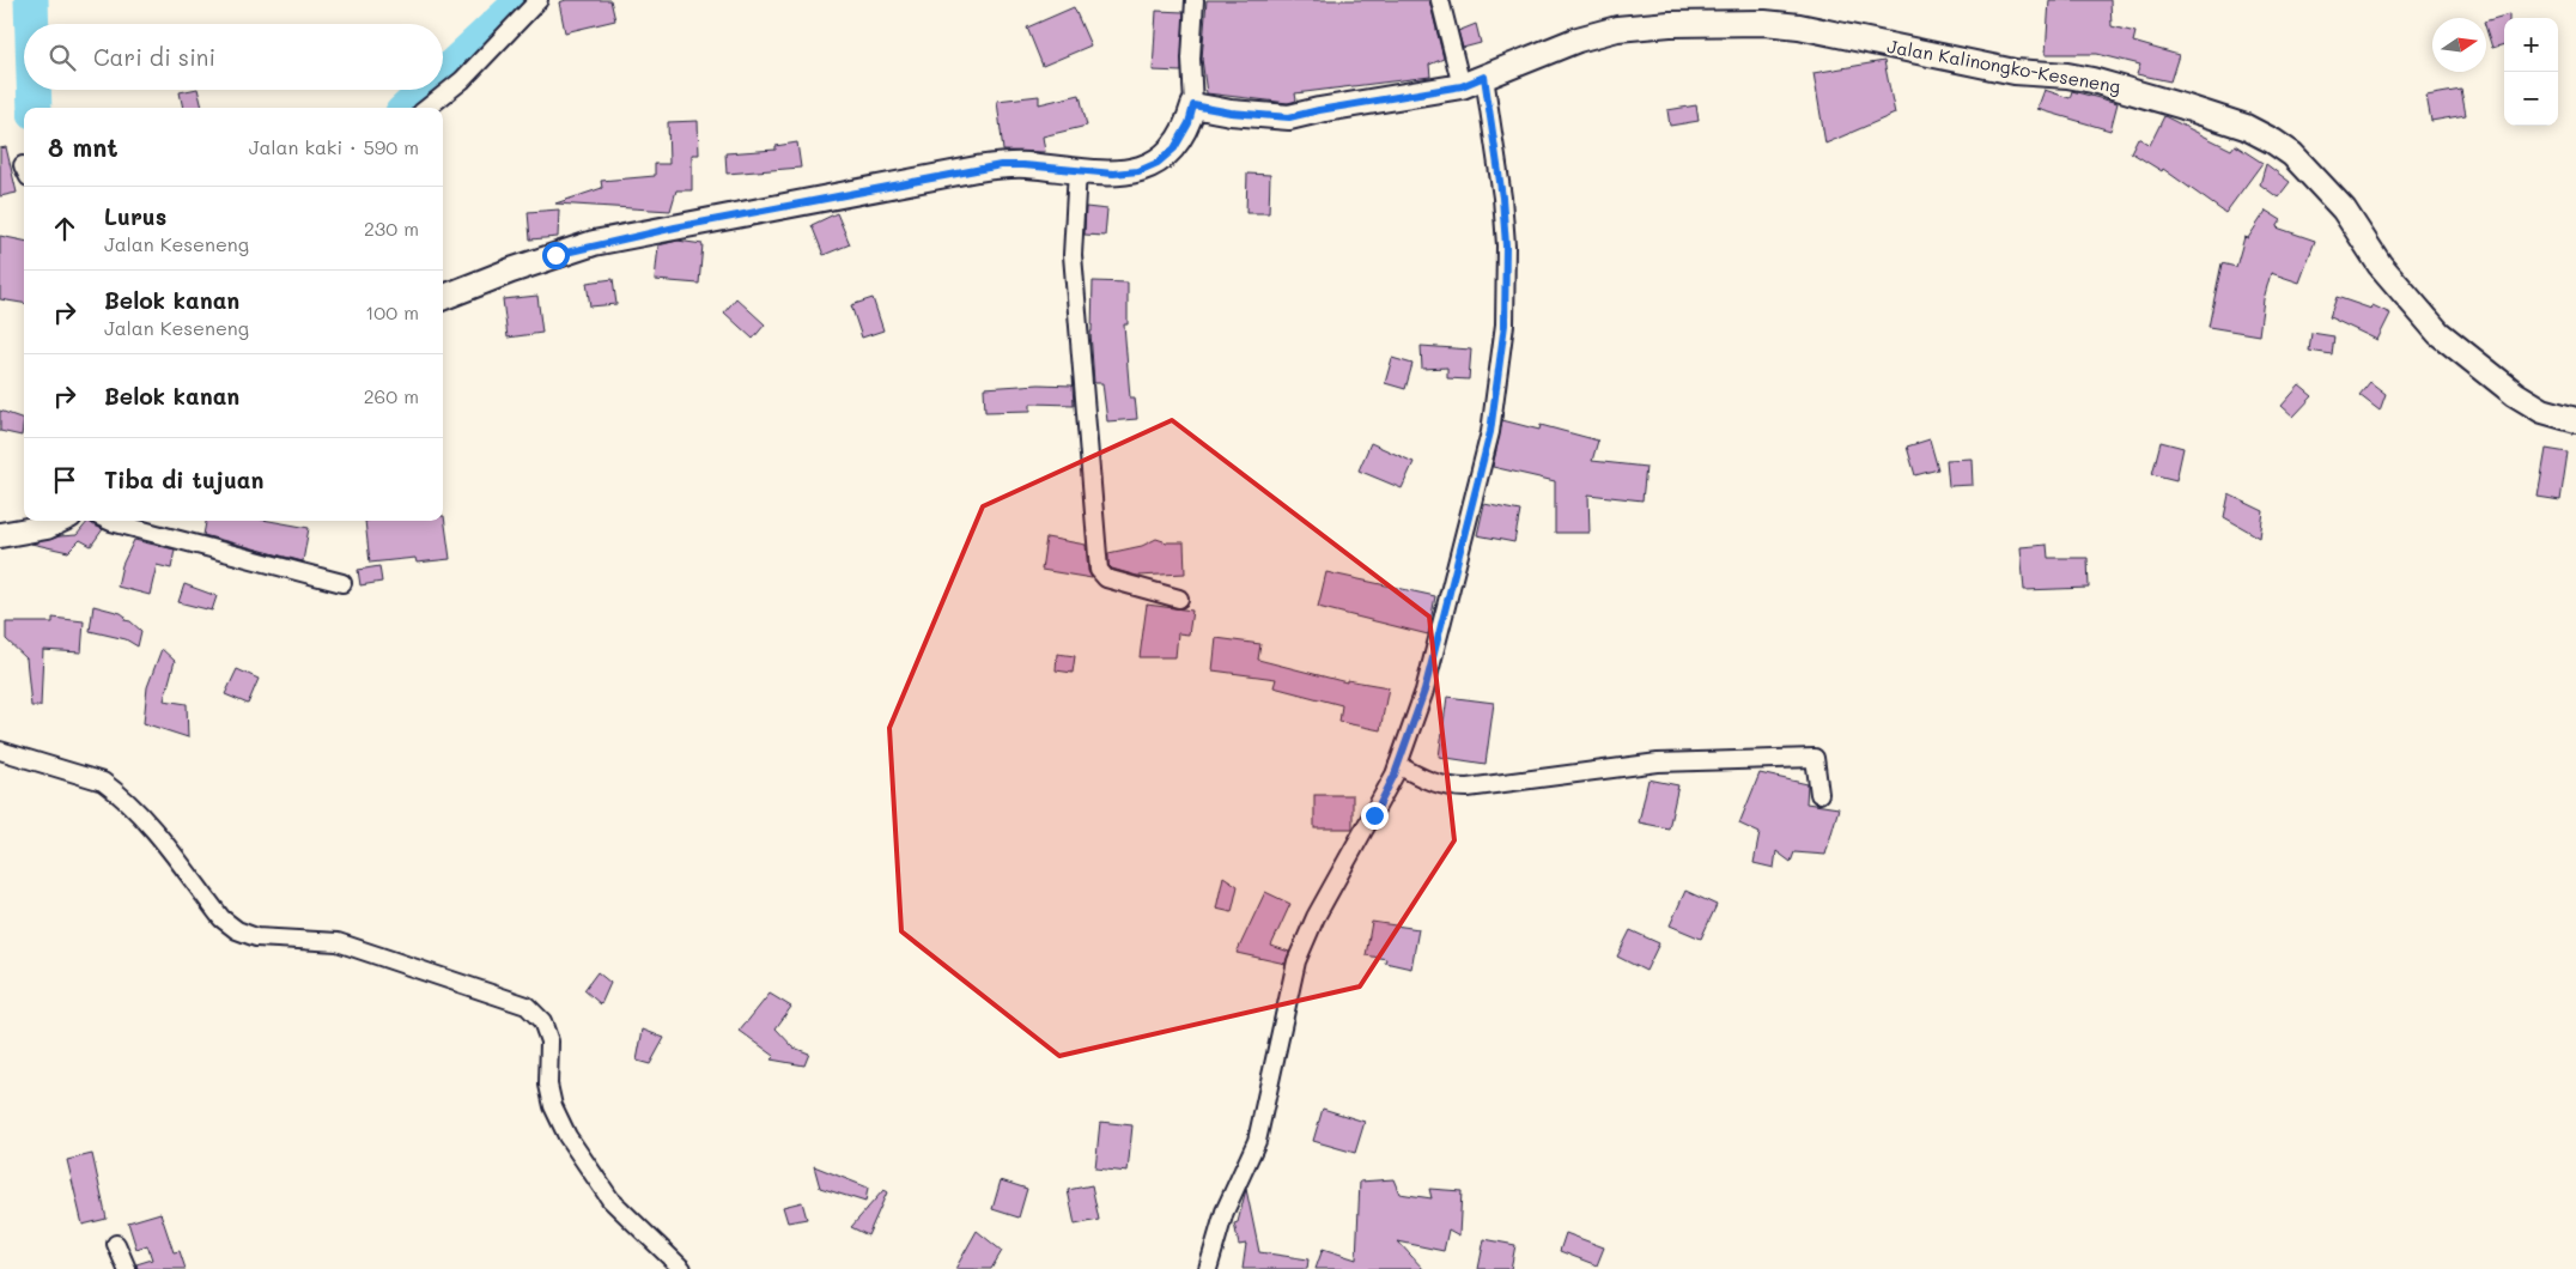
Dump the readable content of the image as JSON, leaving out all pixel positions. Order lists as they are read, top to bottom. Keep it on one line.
{"streets":{"street":["Jalan Kalinongko-Keseneng"]},"north":"right","page":{"map_buttons":["+","−"],"search":"Cari di sini","heading":["8 mnt","Jalan kaki · 590 m"],"list":[["Lurus","Jalan Keseneng","230 m"],["Belok kanan","Jalan Keseneng","100 m"],["Belok kanan","260 m"],"Tiba di tujuan"]}}
